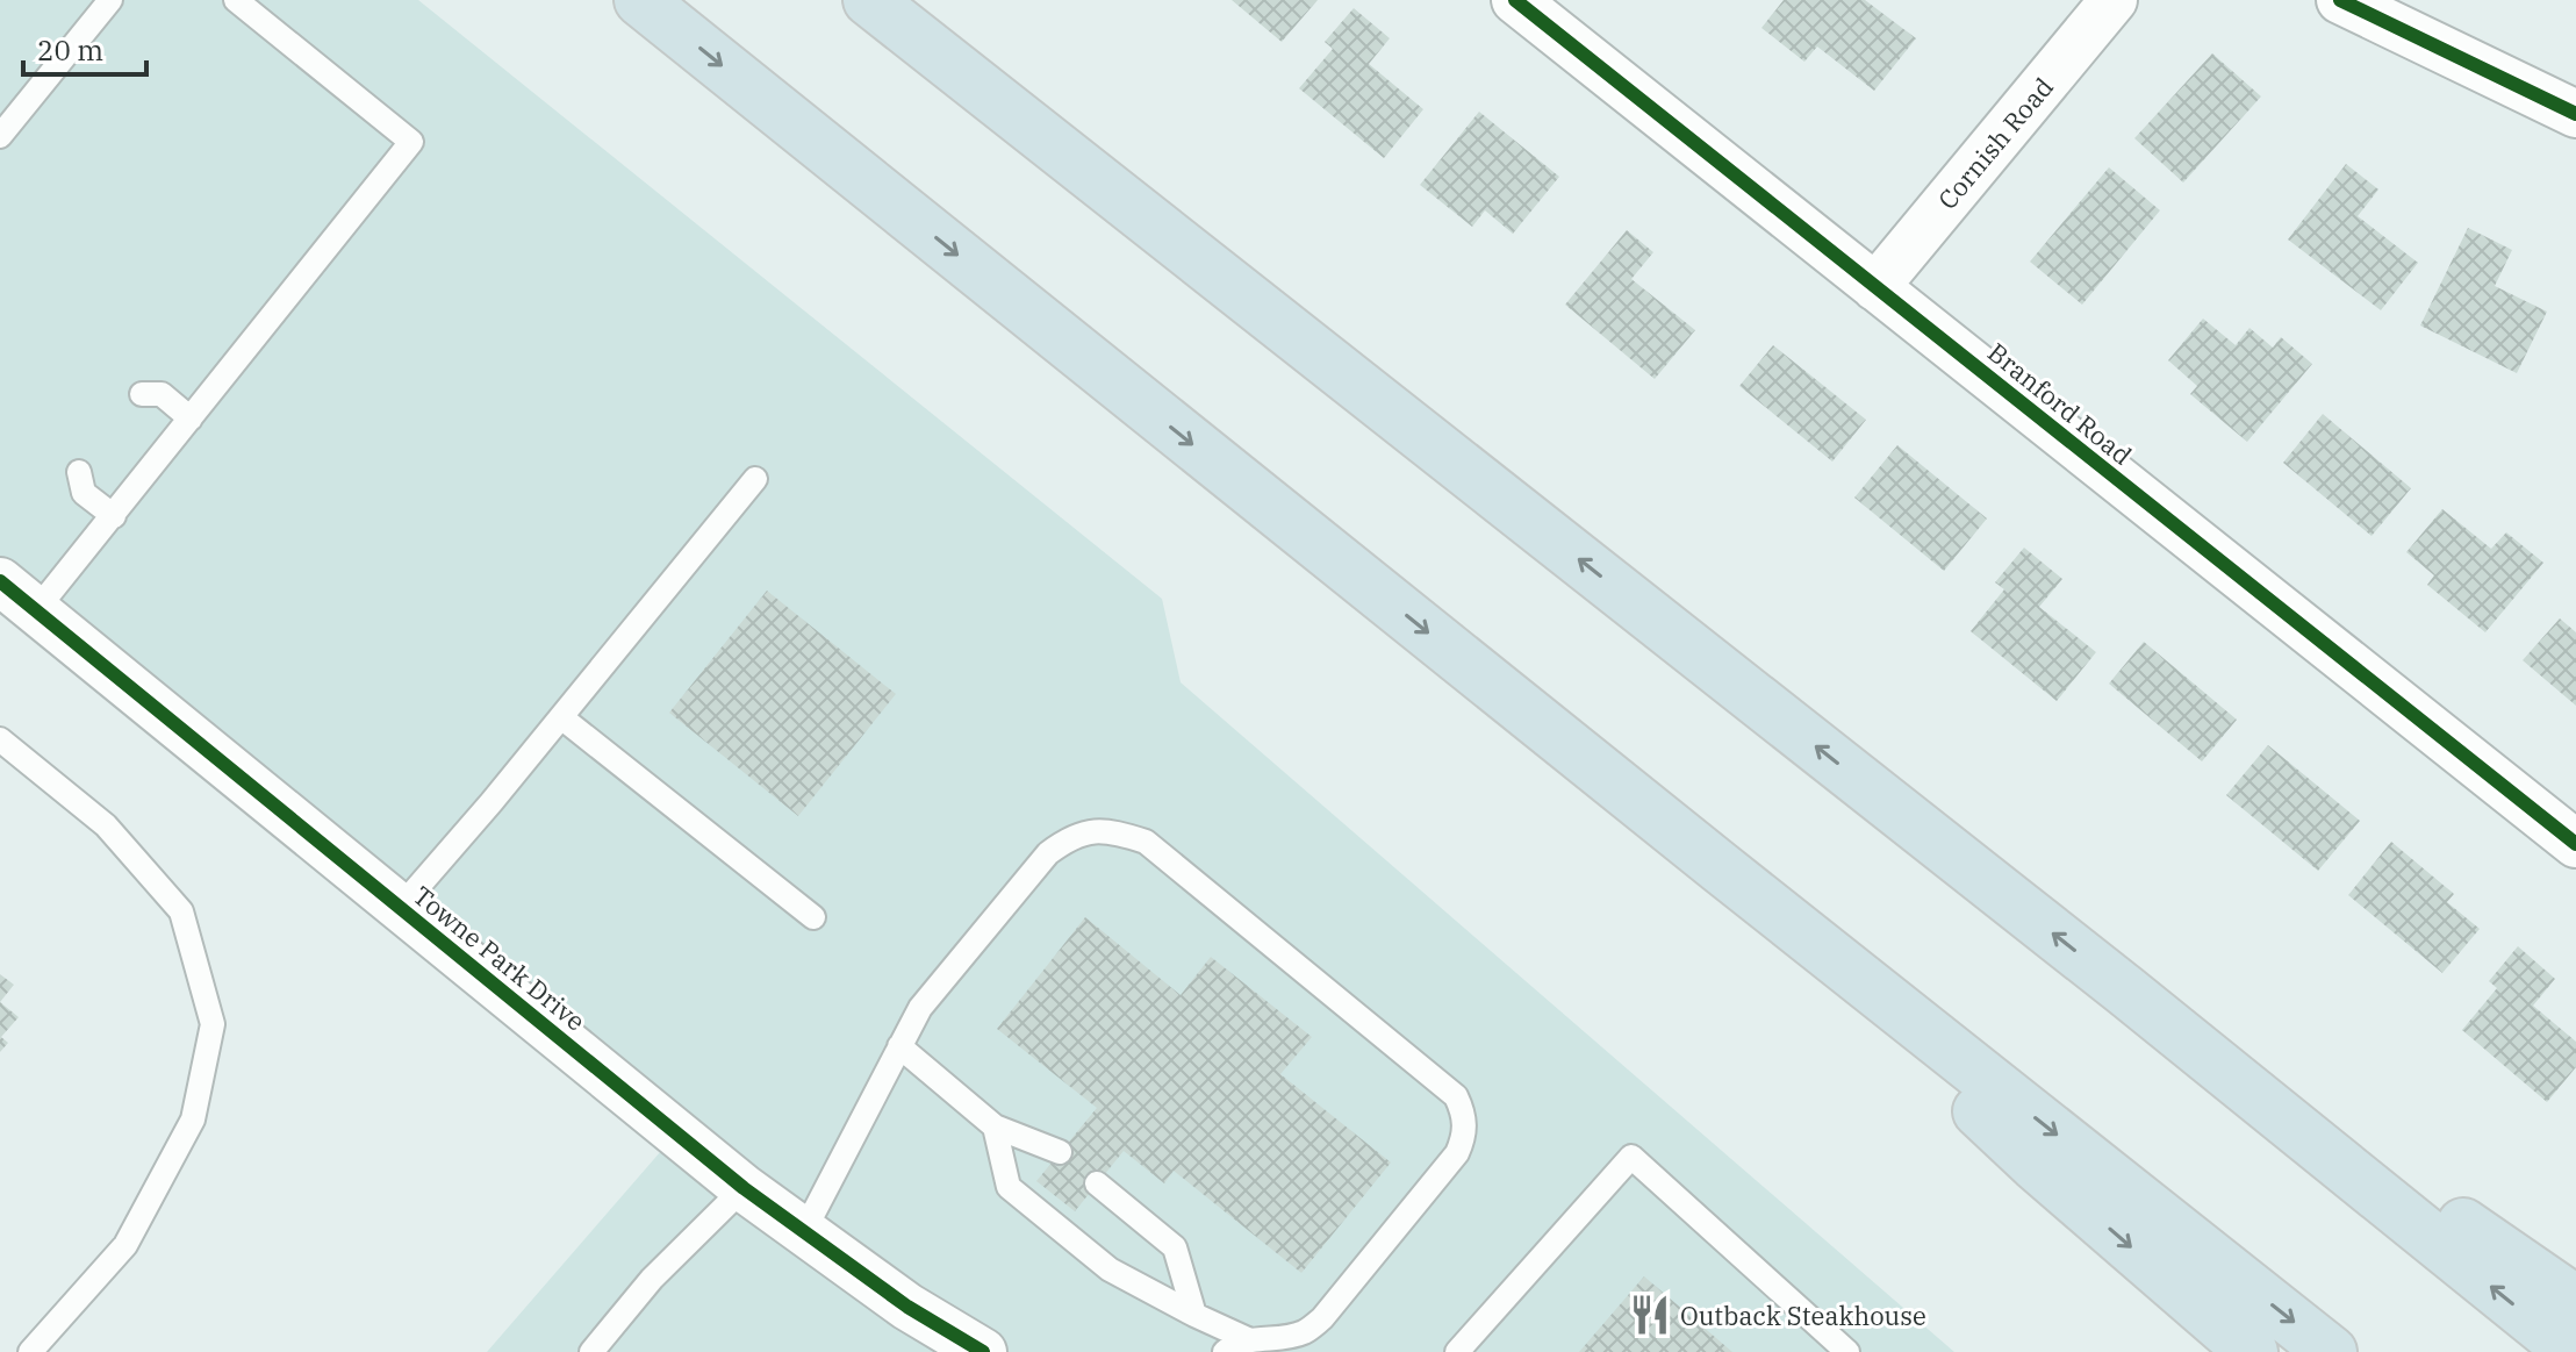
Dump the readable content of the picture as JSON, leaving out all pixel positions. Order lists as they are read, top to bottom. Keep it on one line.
{"streets":{"street":["Cornish Road","Branford Road","Towne Park Drive"]},"crossings":[["Cornish Road","Branford Road"]],"places":{"restaurant":["Outback Steakhouse"]},"scale_bar":"20 m"}
